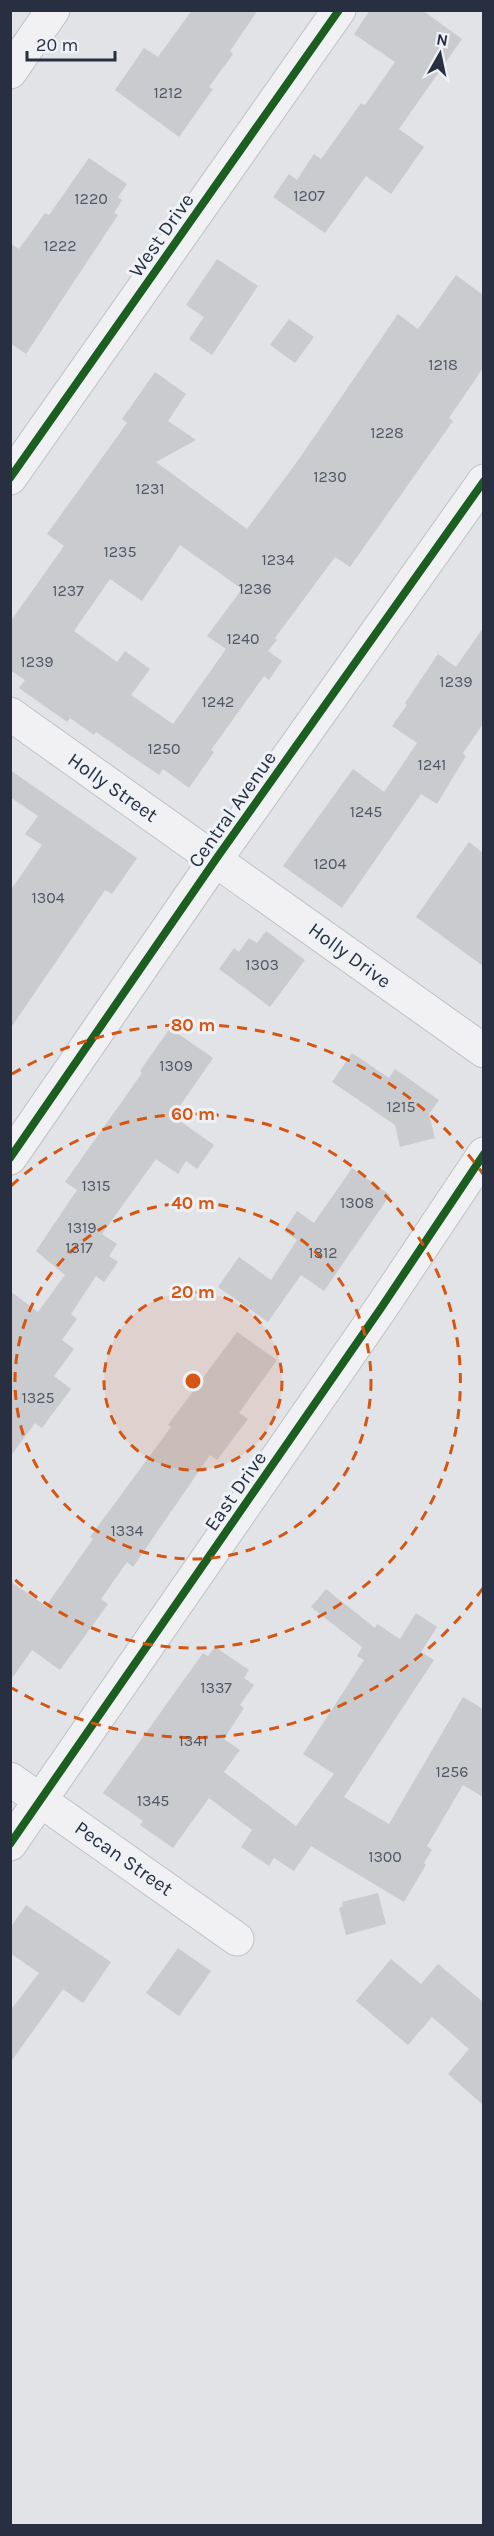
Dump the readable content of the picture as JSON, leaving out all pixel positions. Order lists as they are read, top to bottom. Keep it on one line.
{"streets":{"street":["West Drive","Holly Street","Central Avenue","Holly Drive","East Drive","Pecan Street"]},"crossings":[["Holly Street","Central Avenue"],["Holly Street","Holly Drive"],["Central Avenue","Holly Drive"],["East Drive","Pecan Street"]],"house_numbers":["1212","1207","1220","1222","1218","1228","1230","1231","1235","1234","1236","1237","1240","1239","1239","1242","1250","1241","1245","1204","1304","1303","1309","1215","1315","1308","1319","1317","1312","1325","1334","1337","1341","1256","1345","1300"],"scale_bar":"20 m","north":"top","rings":["80 m","60 m","40 m","20 m"]}
